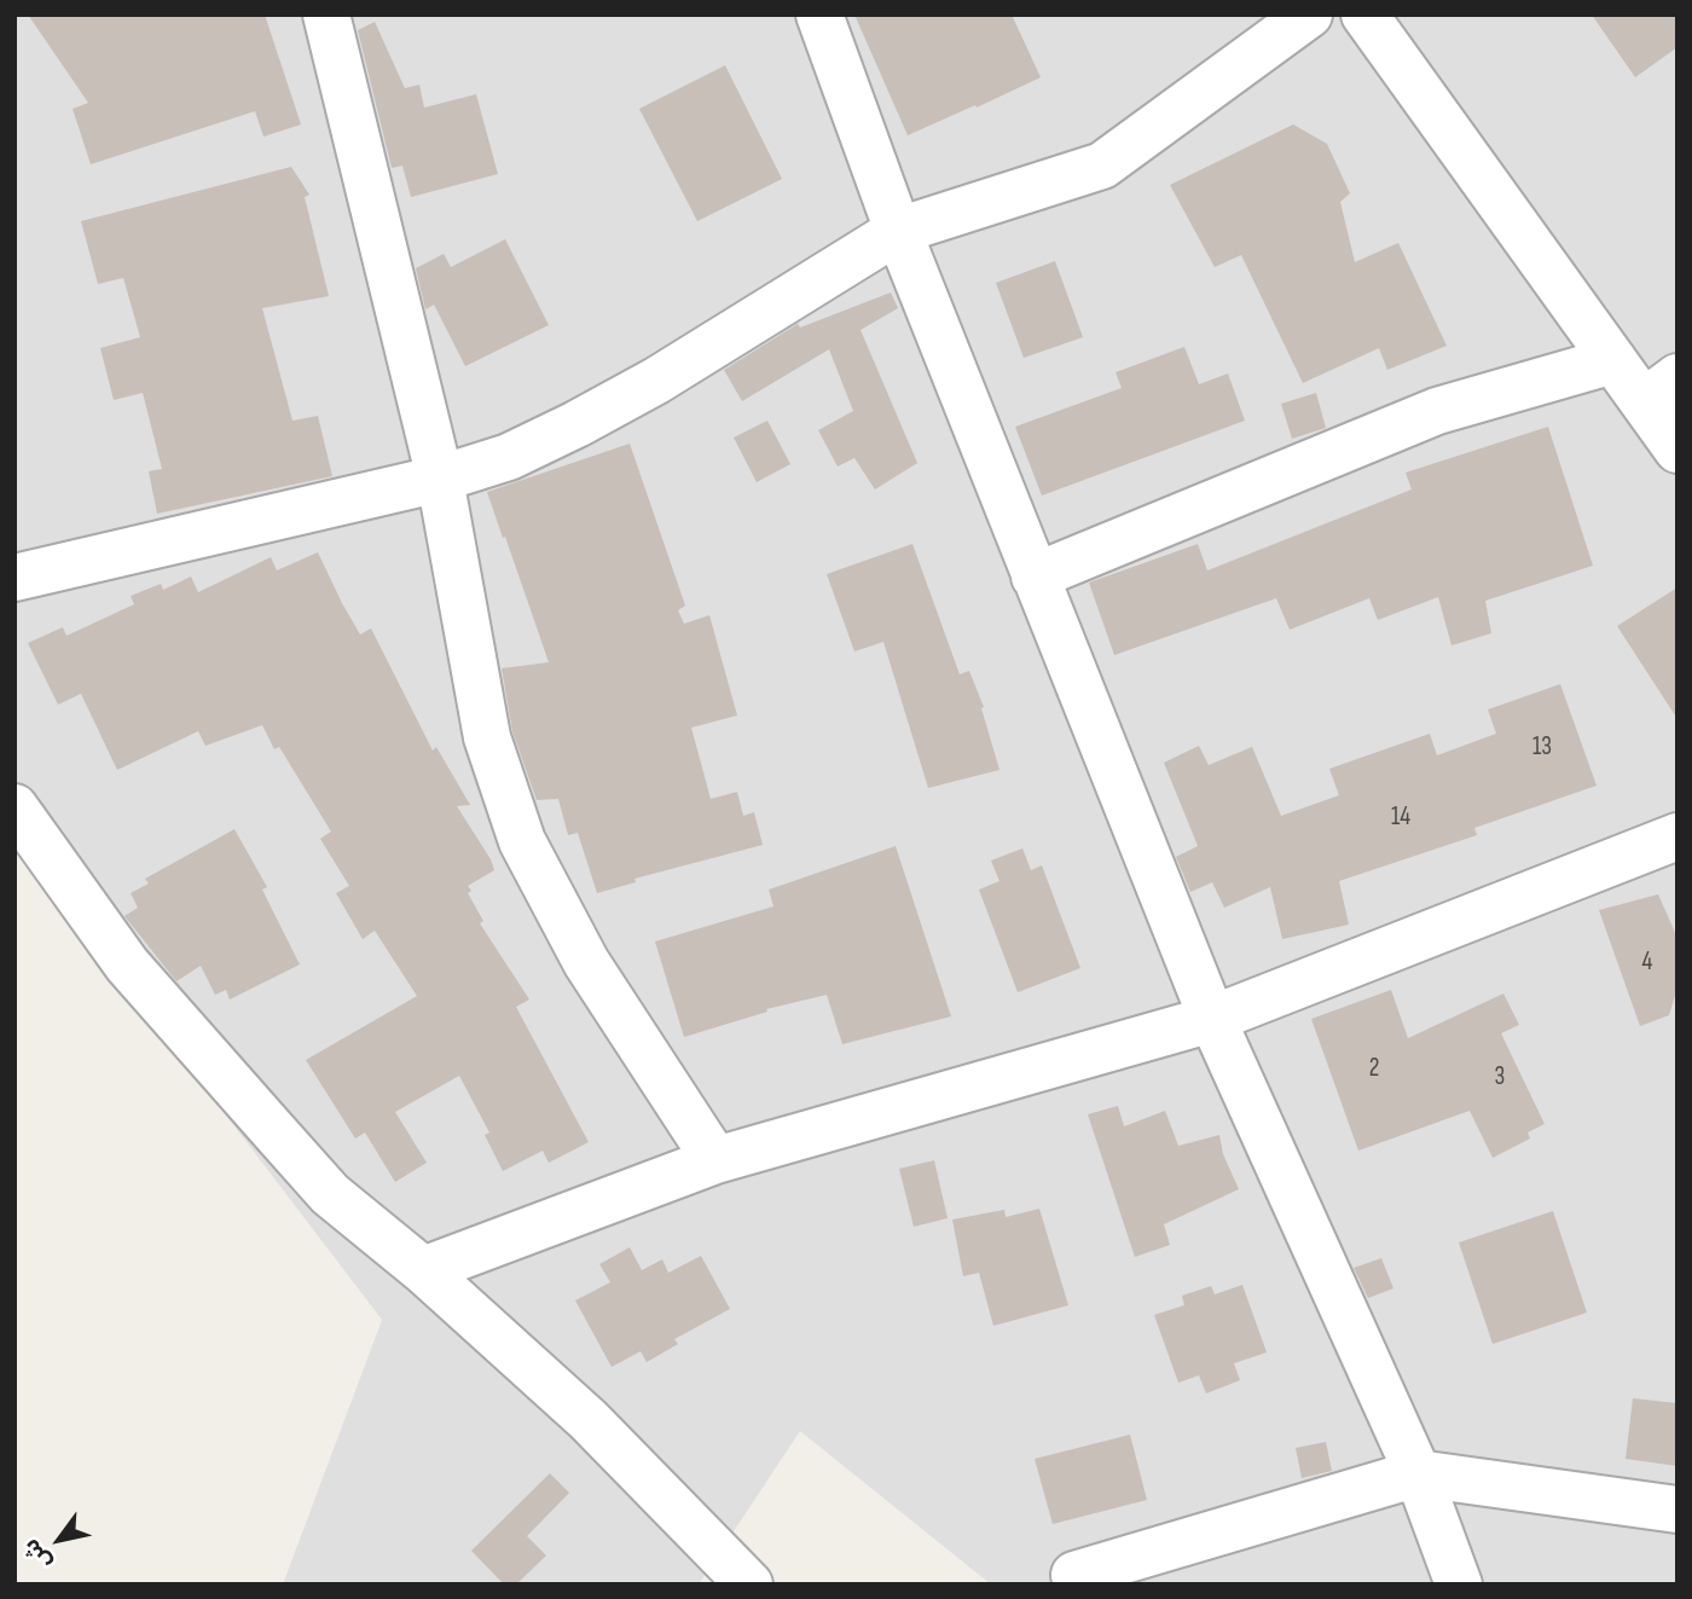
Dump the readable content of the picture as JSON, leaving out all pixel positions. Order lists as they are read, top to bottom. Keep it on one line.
{"house_numbers":["13","14","4","2","3"],"north":"bottom left"}
